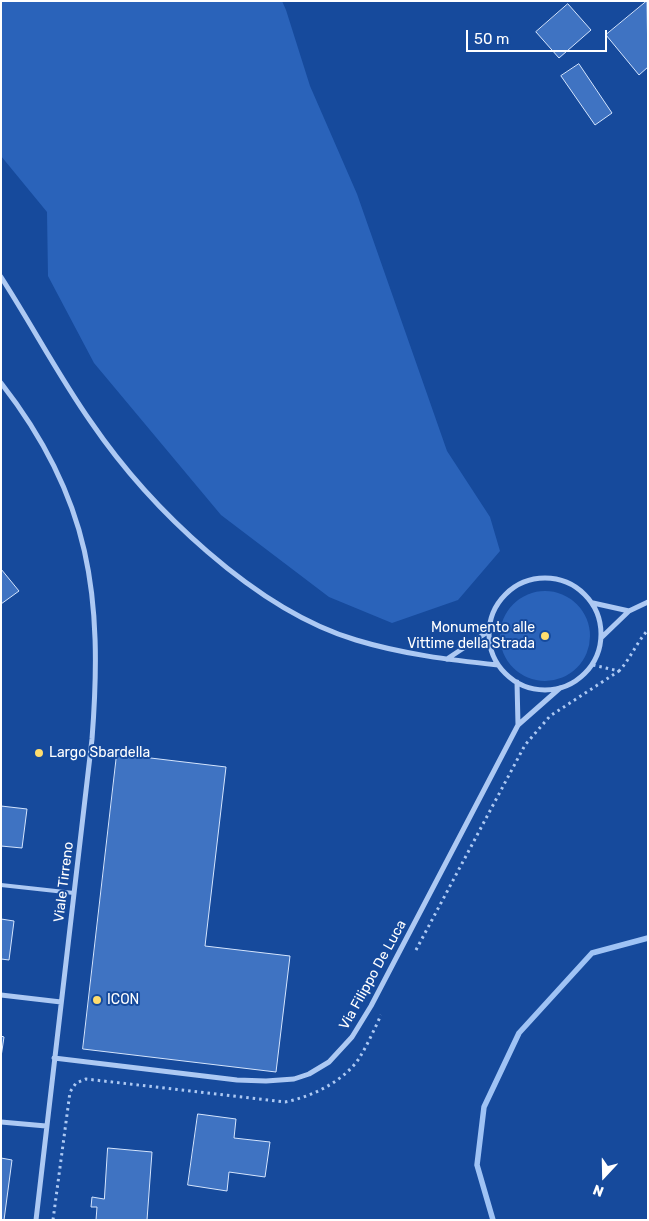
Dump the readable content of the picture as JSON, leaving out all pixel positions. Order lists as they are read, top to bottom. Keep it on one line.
{"streets":{"street":["Viale Tirreno","Via Filippo De Luca"]},"crossings":[["Viale Tirreno","Via Filippo De Luca"]],"places":["Monumento alle Vittime della Strada","Largo Sbardella","ICON"],"scale_bar":"50 m","north":"bottom"}
